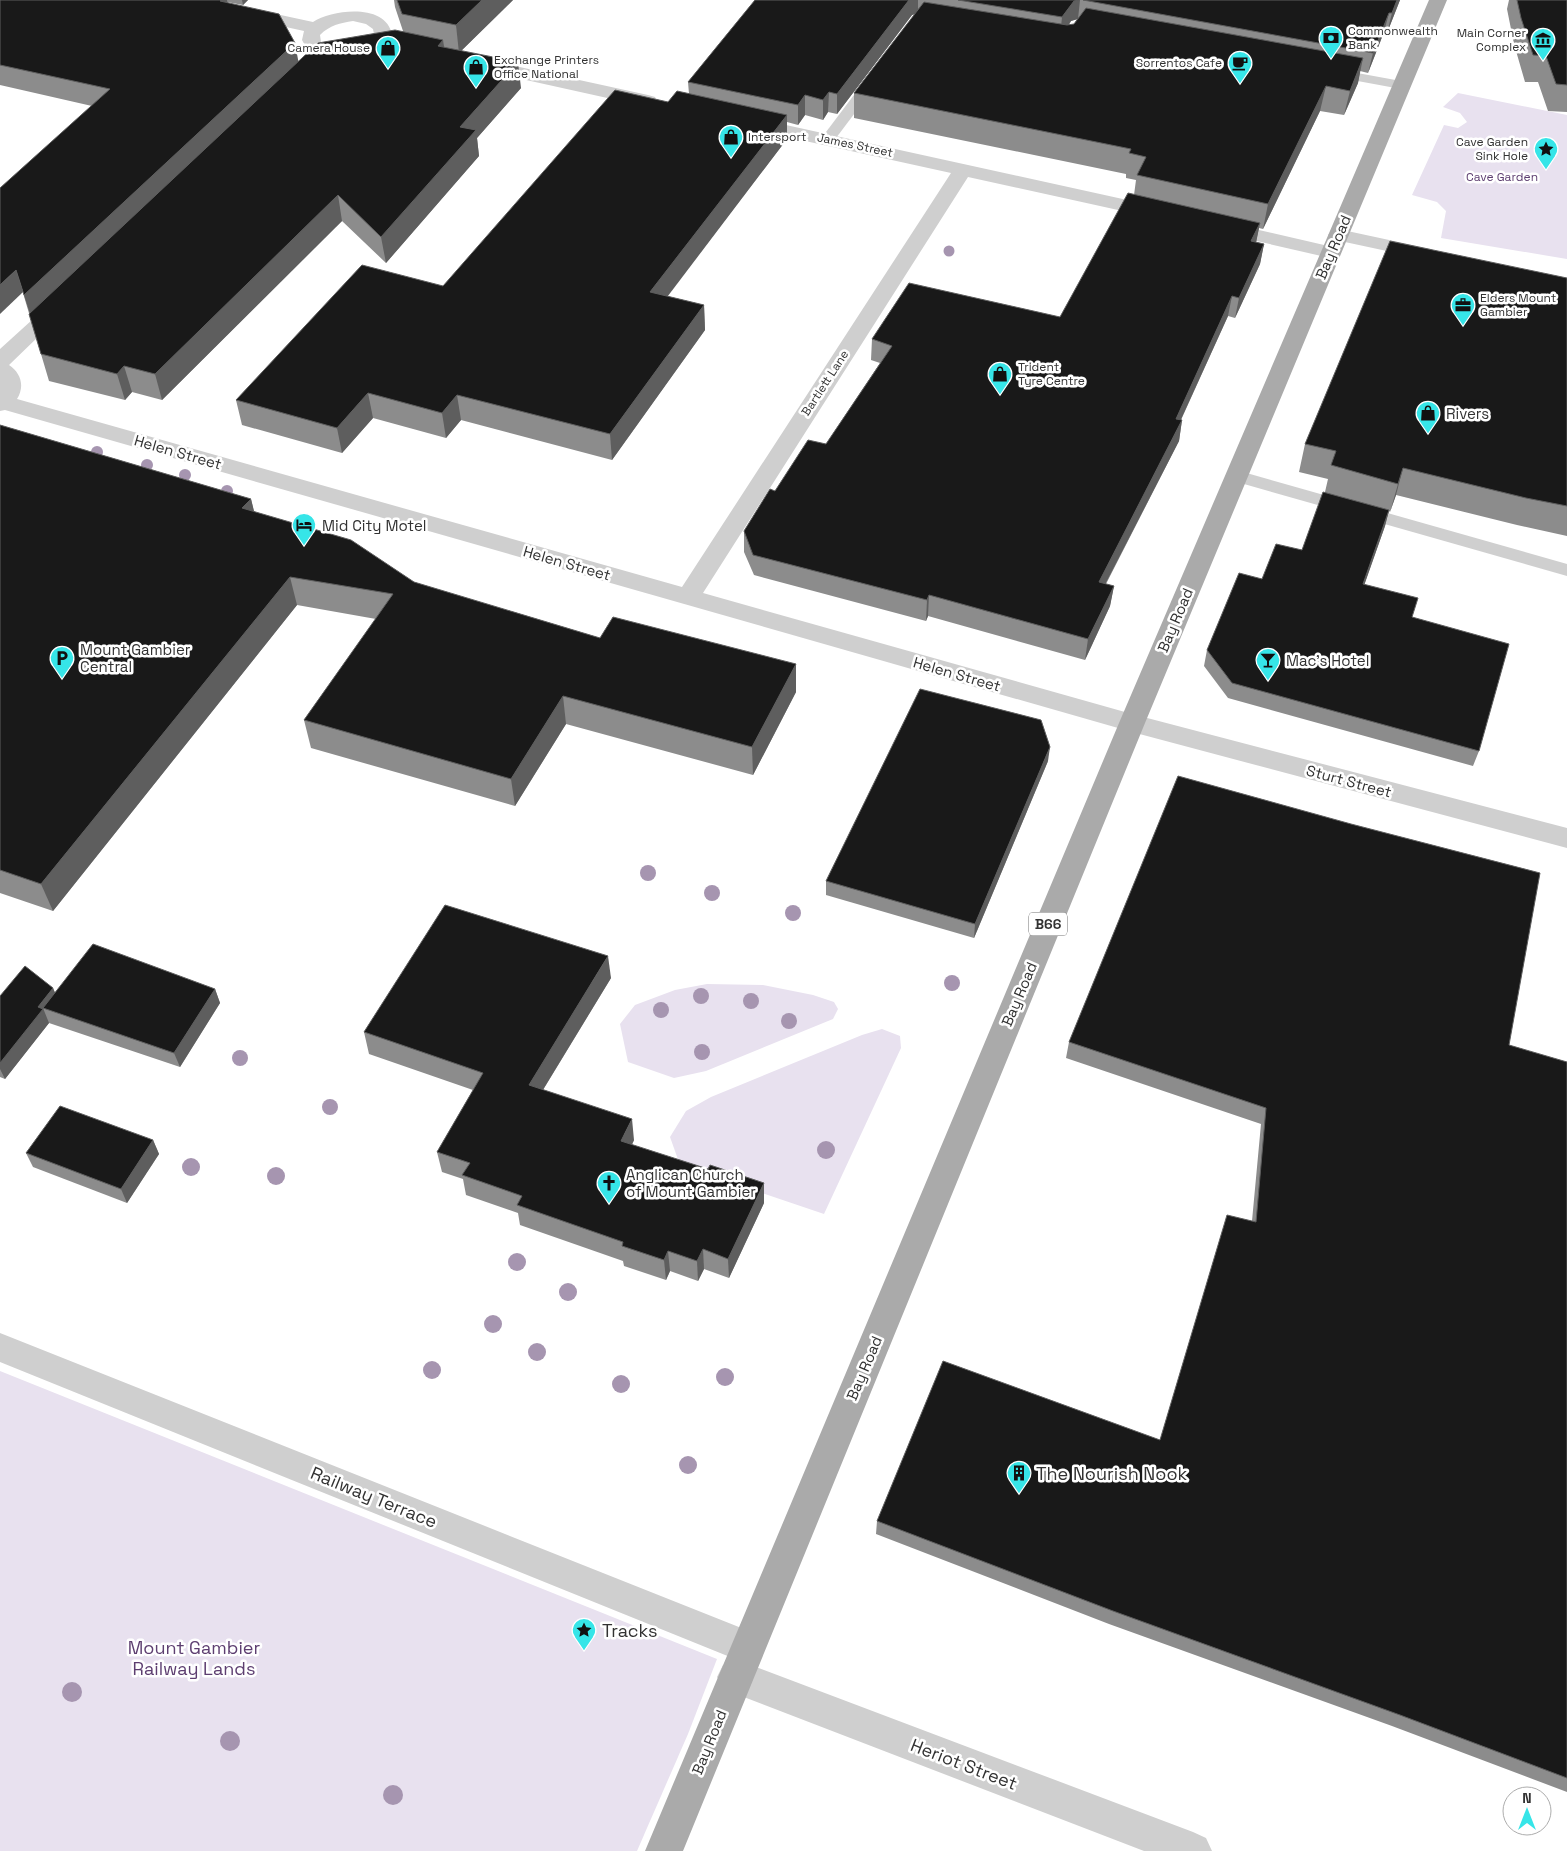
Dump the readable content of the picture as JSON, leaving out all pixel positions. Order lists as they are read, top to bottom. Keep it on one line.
{"streets":{"main road":["Bay Road","B66"],"street":["James Street","Bartlett Lane","Helen Street","Sturt Street","Railway Terrace","Heriot Street"]},"crossings":[["James Street","Bartlett Lane"],["Bay Road","Helen Street"],["Bay Road","Sturt Street"],["Bay Road","Railway Terrace"],["Bay Road","Heriot Street"],["Bartlett Lane","Helen Street"],["Helen Street","Sturt Street"],["Railway Terrace","Heriot Street"]],"parks":["Cave Garden","Mount Gambier Railway Lands"],"places":{"bank":["Commonwealth Bank"],"museum":["Main Corner Complex"],"shop":["Camera House","Exchange Printers Office National","Intersport","Trident Tyre Centre","Rivers"],"cafe":["Sorrentos Cafe"],"place":["Cave Garden Sink Hole","Tracks"],"office":["Elders Mount Gambier"],"hotel":["Mid City Motel"],"parking":["Mount Gambier Central"],"bar":["Mac's Hotel"],"church":["Anglican Church of Mount Gambier"],"building":["The Nourish Nook"]},"north":"top"}
